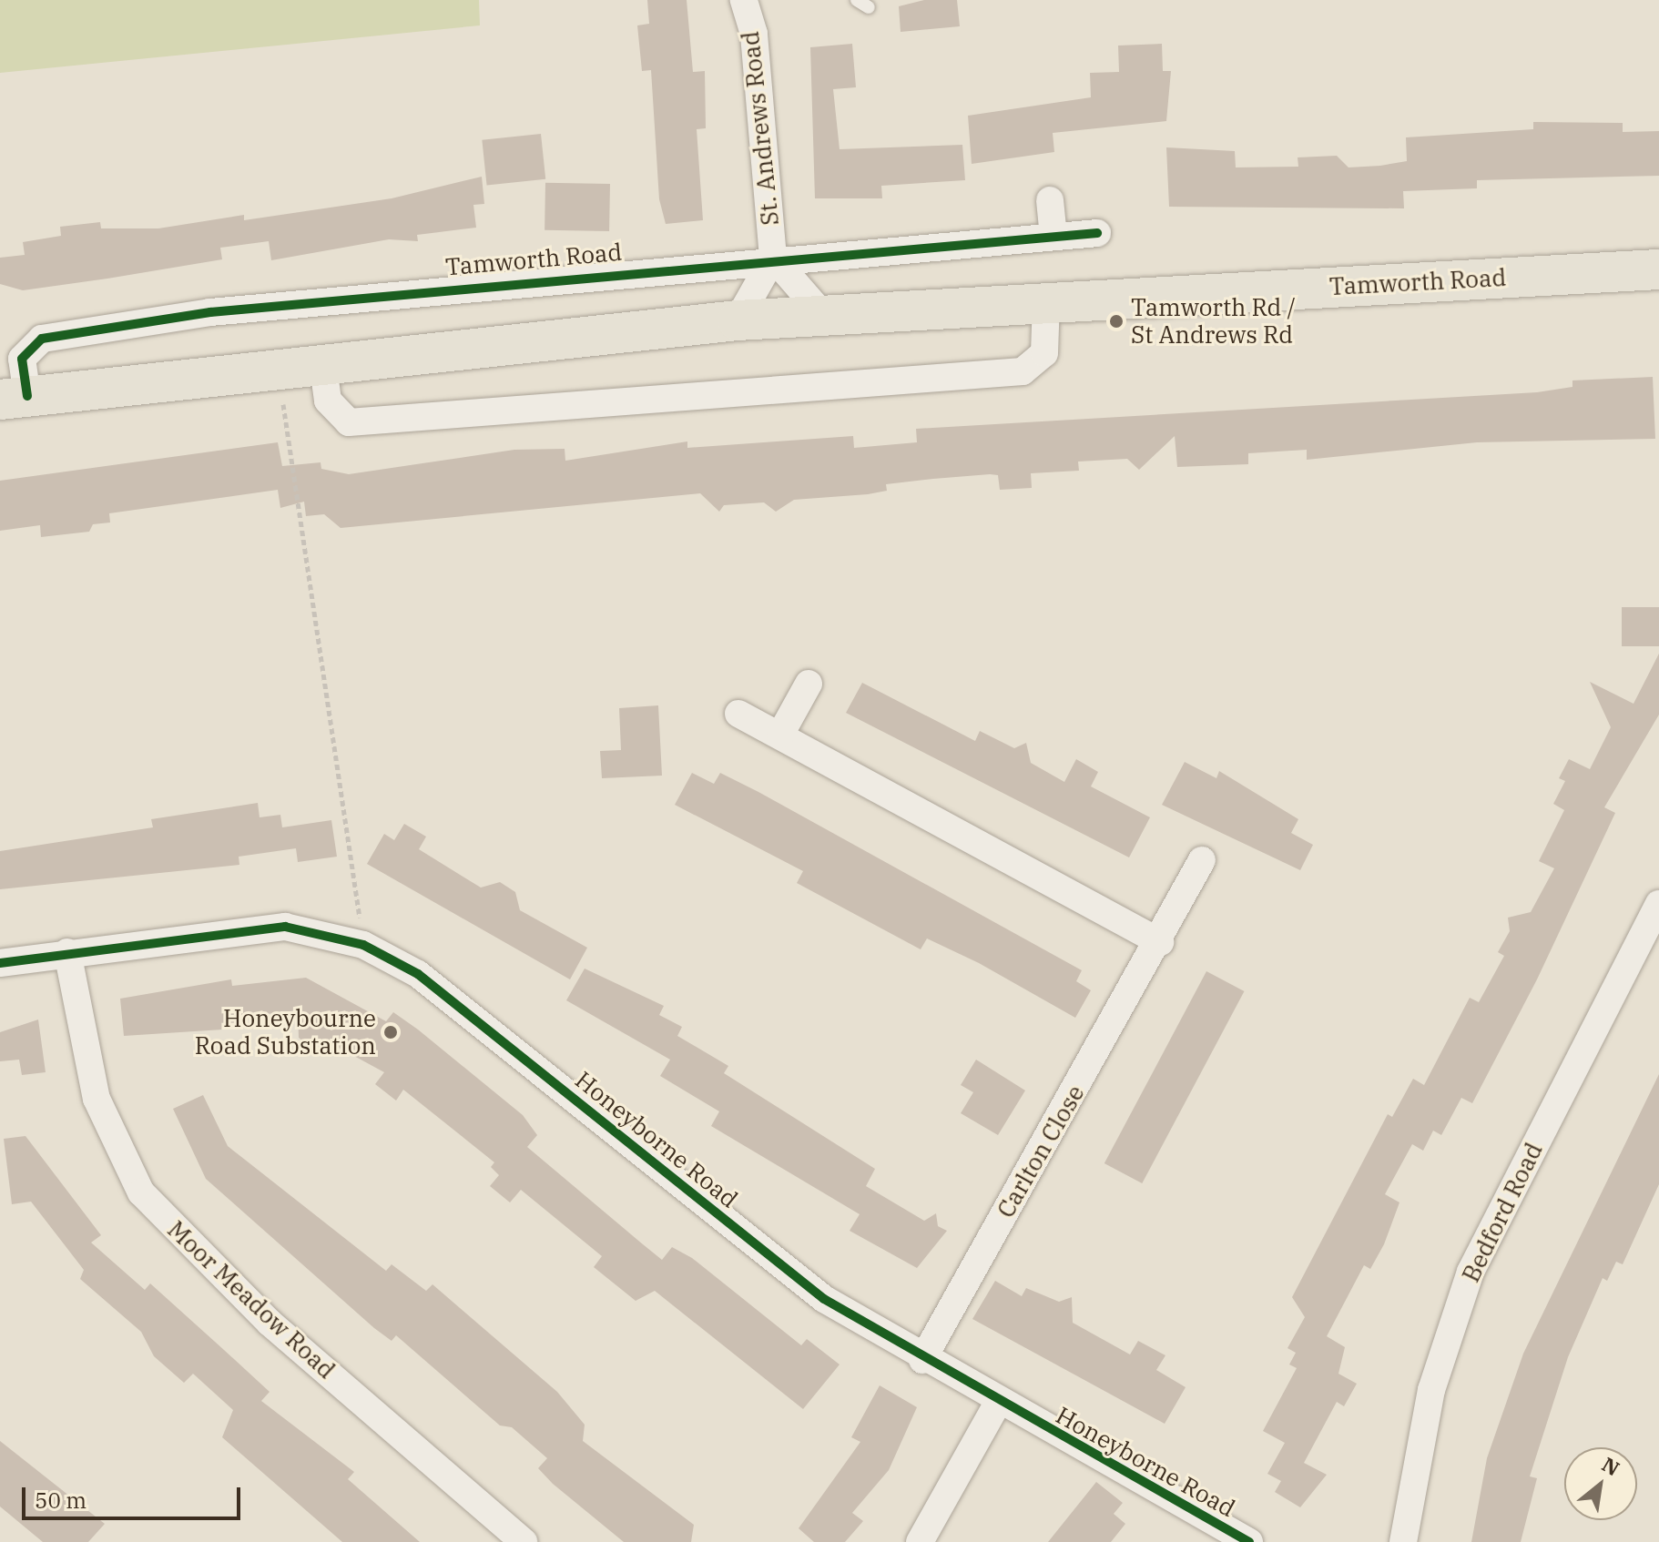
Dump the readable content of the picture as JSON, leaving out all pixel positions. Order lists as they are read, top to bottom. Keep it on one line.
{"streets":{"main road":["Tamworth Road"],"street":["St. Andrews Road","Honeyborne Road","Carlton Close","Bedford Road","Moor Meadow Road"]},"crossings":[["St. Andrews Road","Tamworth Road"],["Honeyborne Road","Carlton Close"],["Honeyborne Road","Moor Meadow Road"]],"places":["Tamworth Rd / St Andrews Rd","Honeybourne Road Substation"],"scale_bar":"50 m","north":"top right"}
